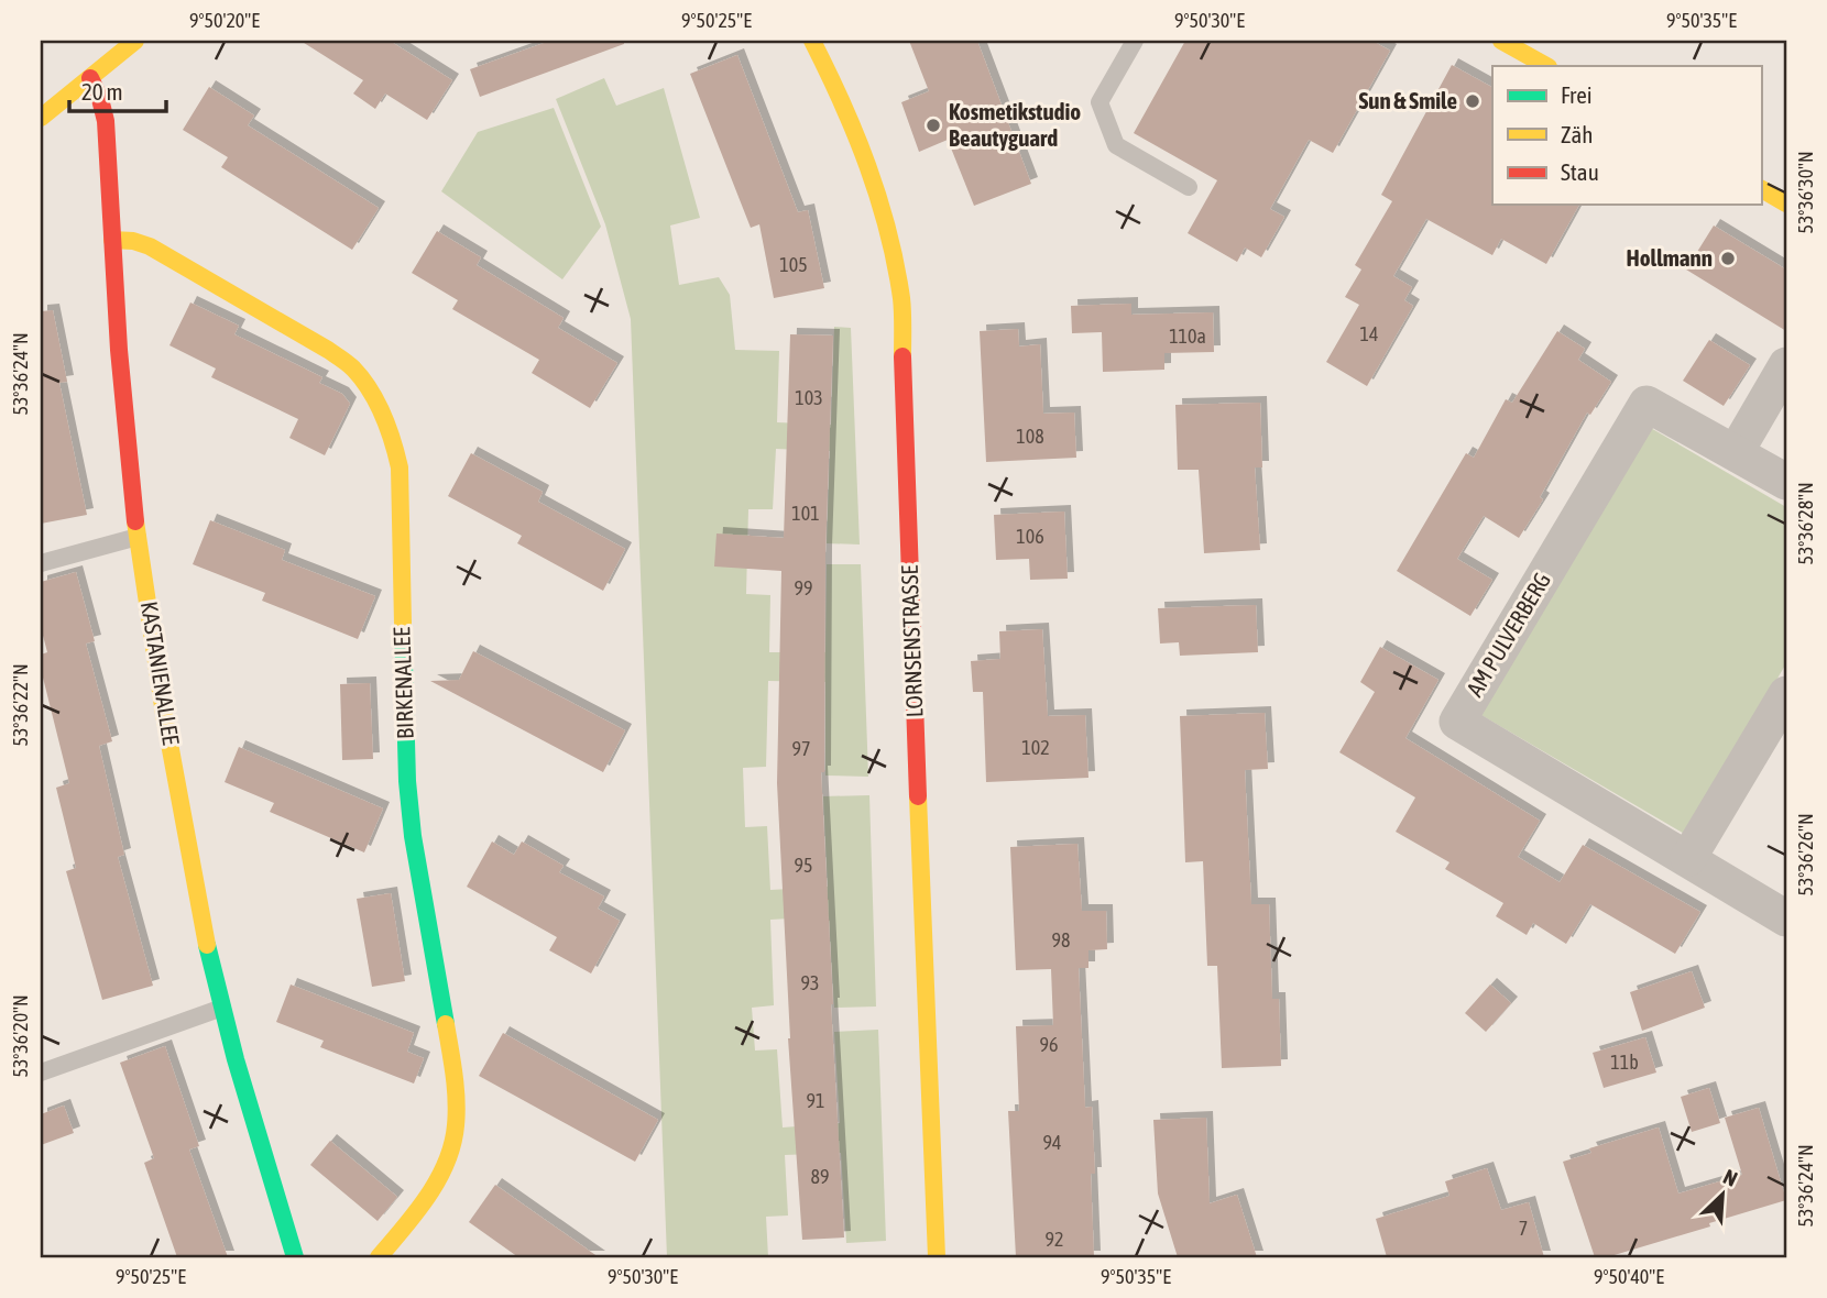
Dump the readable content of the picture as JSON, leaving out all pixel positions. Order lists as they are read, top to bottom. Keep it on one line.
{"streets":{"street":["AM PULVERBERG","LORNSENSTRASSE","KASTANIENALLEE","BIRKENALLEE"]},"crossings":[["KASTANIENALLEE","BIRKENALLEE"]],"places":["Sun & Smile","Kosmetikstudio Beautyguard","Hollmann"],"house_numbers":["105","14","110a","103","108","101","106","99","102","97","95","98","93","96","11b","91","94","89","7","92"],"legend":["Frei","Zäh","Stau"],"scale_bar":"20 m","north":"top right","coordinates":["9°50'20\"E","9°50'25\"E","9°50'30\"E","9°50'35\"E","53°36'30\"N","53°36'24\"N","53°36'28\"N","53°36'22\"N","53°36'26\"N","53°36'20\"N","9°50'40\"E"]}
